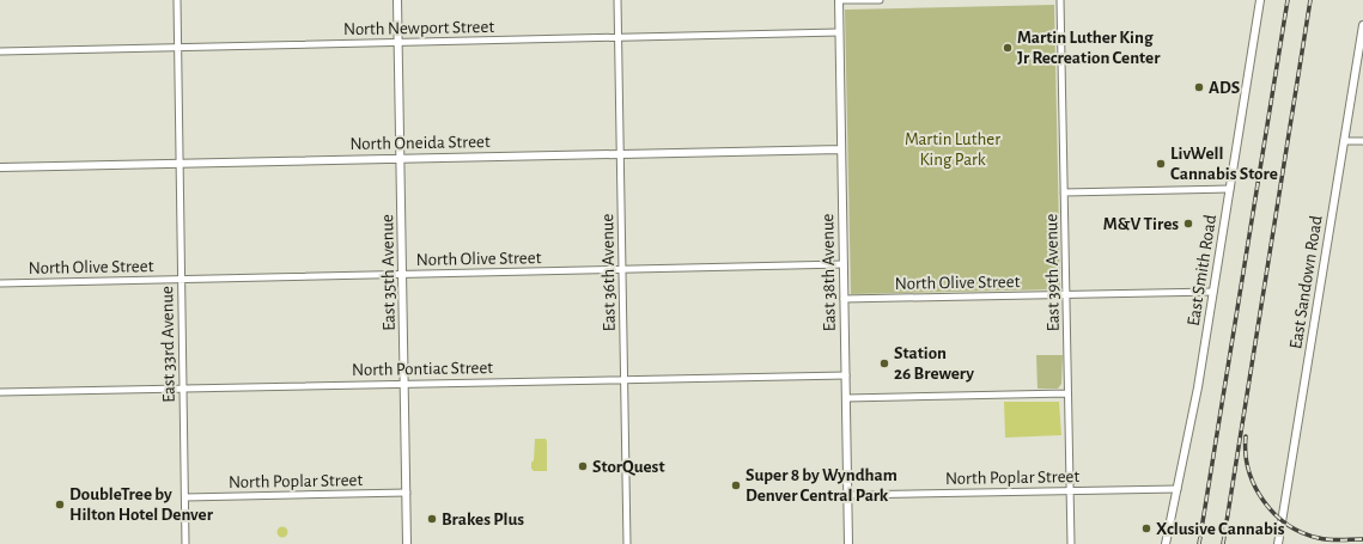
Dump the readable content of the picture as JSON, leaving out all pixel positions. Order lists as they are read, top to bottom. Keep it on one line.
{"streets":{"street":["North Newport Street","North Oneida Street","North Olive Street","East Smith Road","East 35th Avenue","East 36th Avenue","East 38th Avenue","East 39th Avenue","East Sandown Road","East 33rd Avenue","North Pontiac Street","North Poplar Street"]},"crossings":[["North Newport Street","East 35th Avenue"],["North Newport Street","East 36th Avenue"],["North Newport Street","East 38th Avenue"],["North Newport Street","East 33rd Avenue"],["North Oneida Street","East 35th Avenue"],["North Oneida Street","East 36th Avenue"],["North Oneida Street","East 38th Avenue"],["North Oneida Street","East 33rd Avenue"],["North Olive Street","East Smith Road"],["North Olive Street","East 35th Avenue"],["North Olive Street","East 36th Avenue"],["North Olive Street","East 38th Avenue"],["North Olive Street","East 39th Avenue"],["North Olive Street","East 33rd Avenue"],["East Smith Road","North Poplar Street"],["East 35th Avenue","North Pontiac Street"],["East 35th Avenue","North Poplar Street"],["East 36th Avenue","North Pontiac Street"],["East 38th Avenue","North Pontiac Street"],["East 38th Avenue","North Poplar Street"],["East 39th Avenue","North Poplar Street"],["East 33rd Avenue","North Pontiac Street"],["East 33rd Avenue","North Poplar Street"]],"parks":["Martin Luther King Park"],"places":["Martin Luther King Jr Recreation Center","ADS","LivWell Cannabis Store","M&V Tires","Station 26 Brewery","StorQuest","Super 8 by Wyndham Denver Central Park","DoubleTree by Hilton Hotel Denver","Brakes Plus","Xclusive Cannabis"]}
